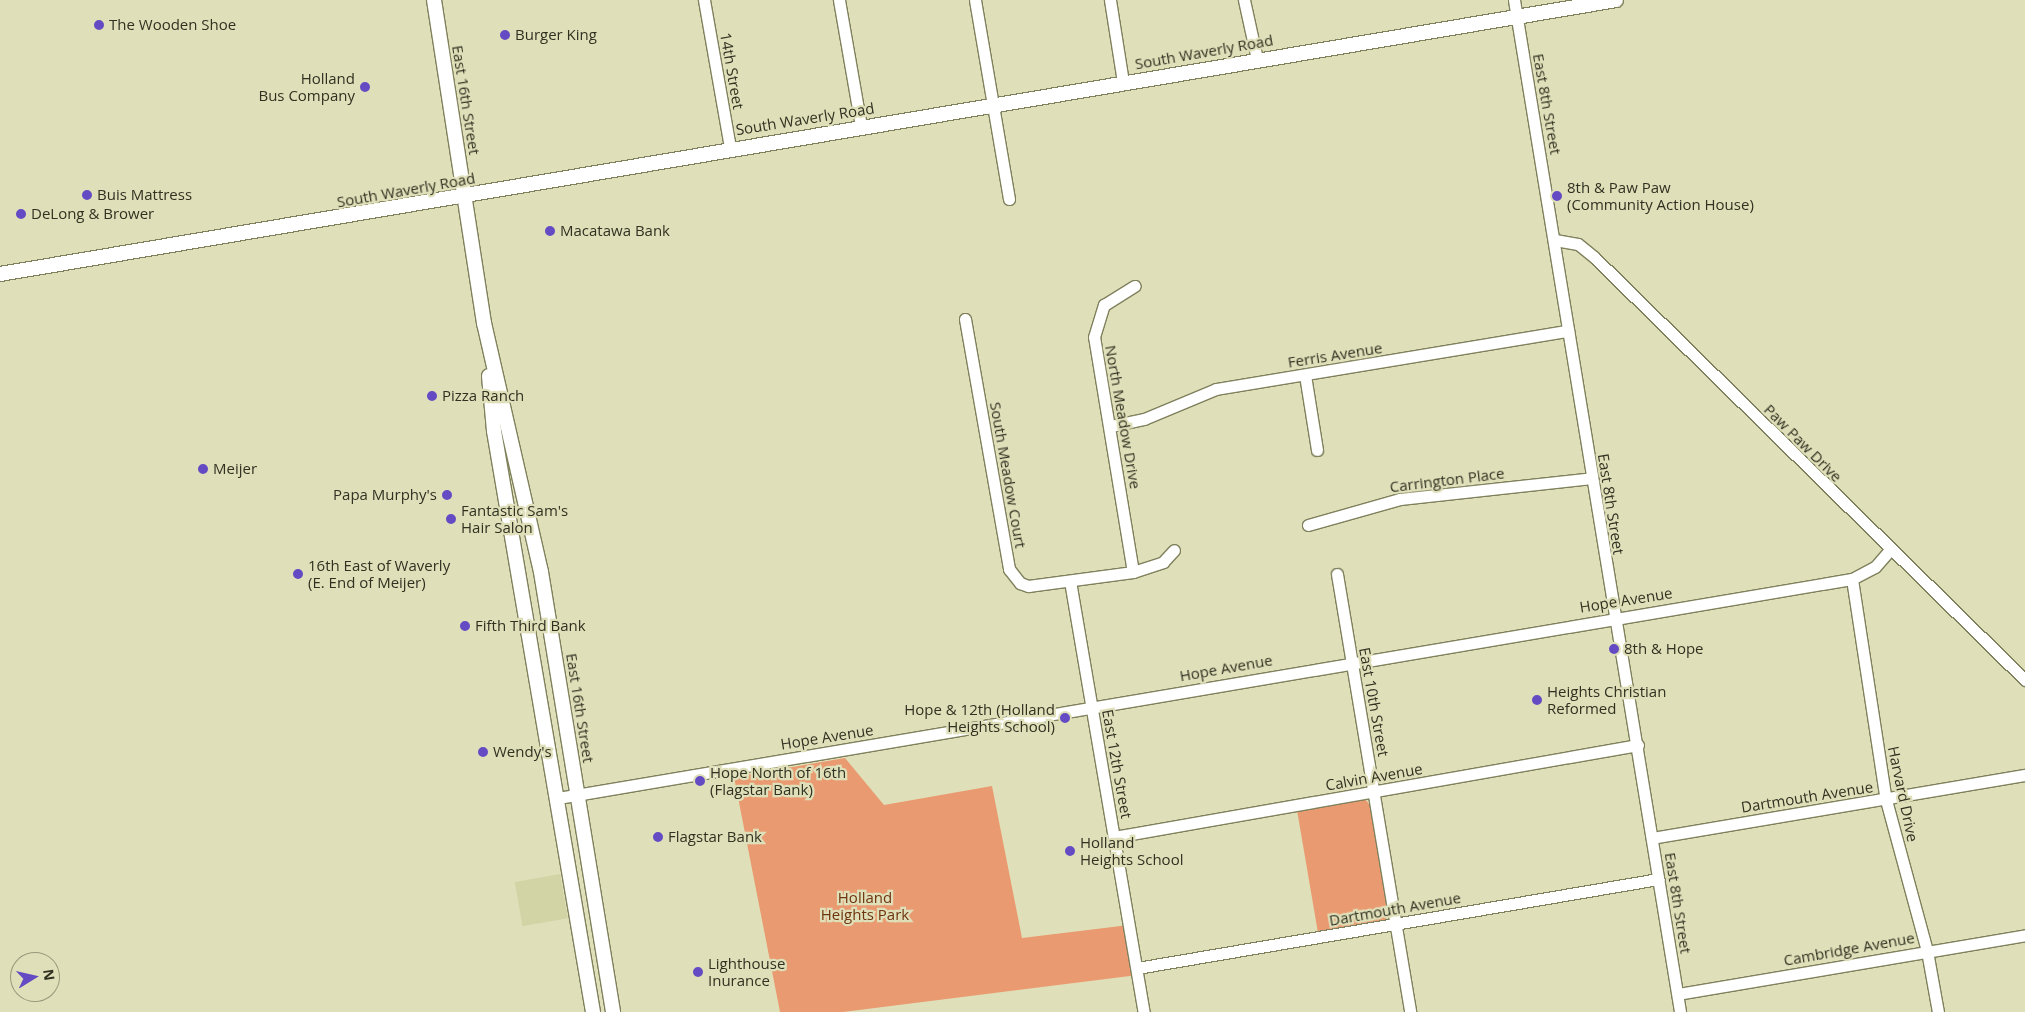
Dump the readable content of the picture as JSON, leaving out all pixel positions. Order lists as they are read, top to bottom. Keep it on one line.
{"streets":{"main road":["South Waverly Road","East 16th Street"],"street":["14th Street","East 8th Street","Ferris Avenue","North Meadow Drive","Paw Paw Drive","South Meadow Court","Carrington Place","Hope Avenue","East 10th Street","East 12th Street","Calvin Avenue","Harvard Drive","Dartmouth Avenue","Cambridge Avenue"]},"crossings":[["South Waverly Road","14th Street"],["South Waverly Road","East 16th Street"],["South Waverly Road","East 8th Street"],["East 16th Street","Hope Avenue"],["East 8th Street","Ferris Avenue"],["East 8th Street","Paw Paw Drive"],["East 8th Street","Carrington Place"],["East 8th Street","Hope Avenue"],["East 8th Street","Calvin Avenue"],["East 8th Street","Dartmouth Avenue"],["East 8th Street","Cambridge Avenue"],["Ferris Avenue","North Meadow Drive"],["North Meadow Drive","South Meadow Court"],["Paw Paw Drive","Hope Avenue"],["South Meadow Court","East 12th Street"],["Hope Avenue","East 10th Street"],["Hope Avenue","East 12th Street"],["Hope Avenue","Harvard Drive"],["East 10th Street","Calvin Avenue"],["East 10th Street","Dartmouth Avenue"],["East 12th Street","Calvin Avenue"],["East 12th Street","Dartmouth Avenue"],["Harvard Drive","Dartmouth Avenue"],["Harvard Drive","Cambridge Avenue"]],"parks":["Holland Heights Park"],"places":["The Wooden Shoe","Burger King","Holland Bus Company","Buis Mattress","8th & Paw Paw (Community Action House)","DeLong & Brower","Macatawa Bank","Pizza Ranch","Meijer","Papa Murphy's","Fantastic Sam's Hair Salon","16th East of Waverly (E. End of Meijer)","Fifth Third Bank","8th & Hope","Heights Christian Reformed","Hope & 12th (Holland Heights School)","Wendy's","Hope North of 16th (Flagstar Bank)","Flagstar Bank","Holland Heights School","Lighthouse Inurance"],"north":"right"}
